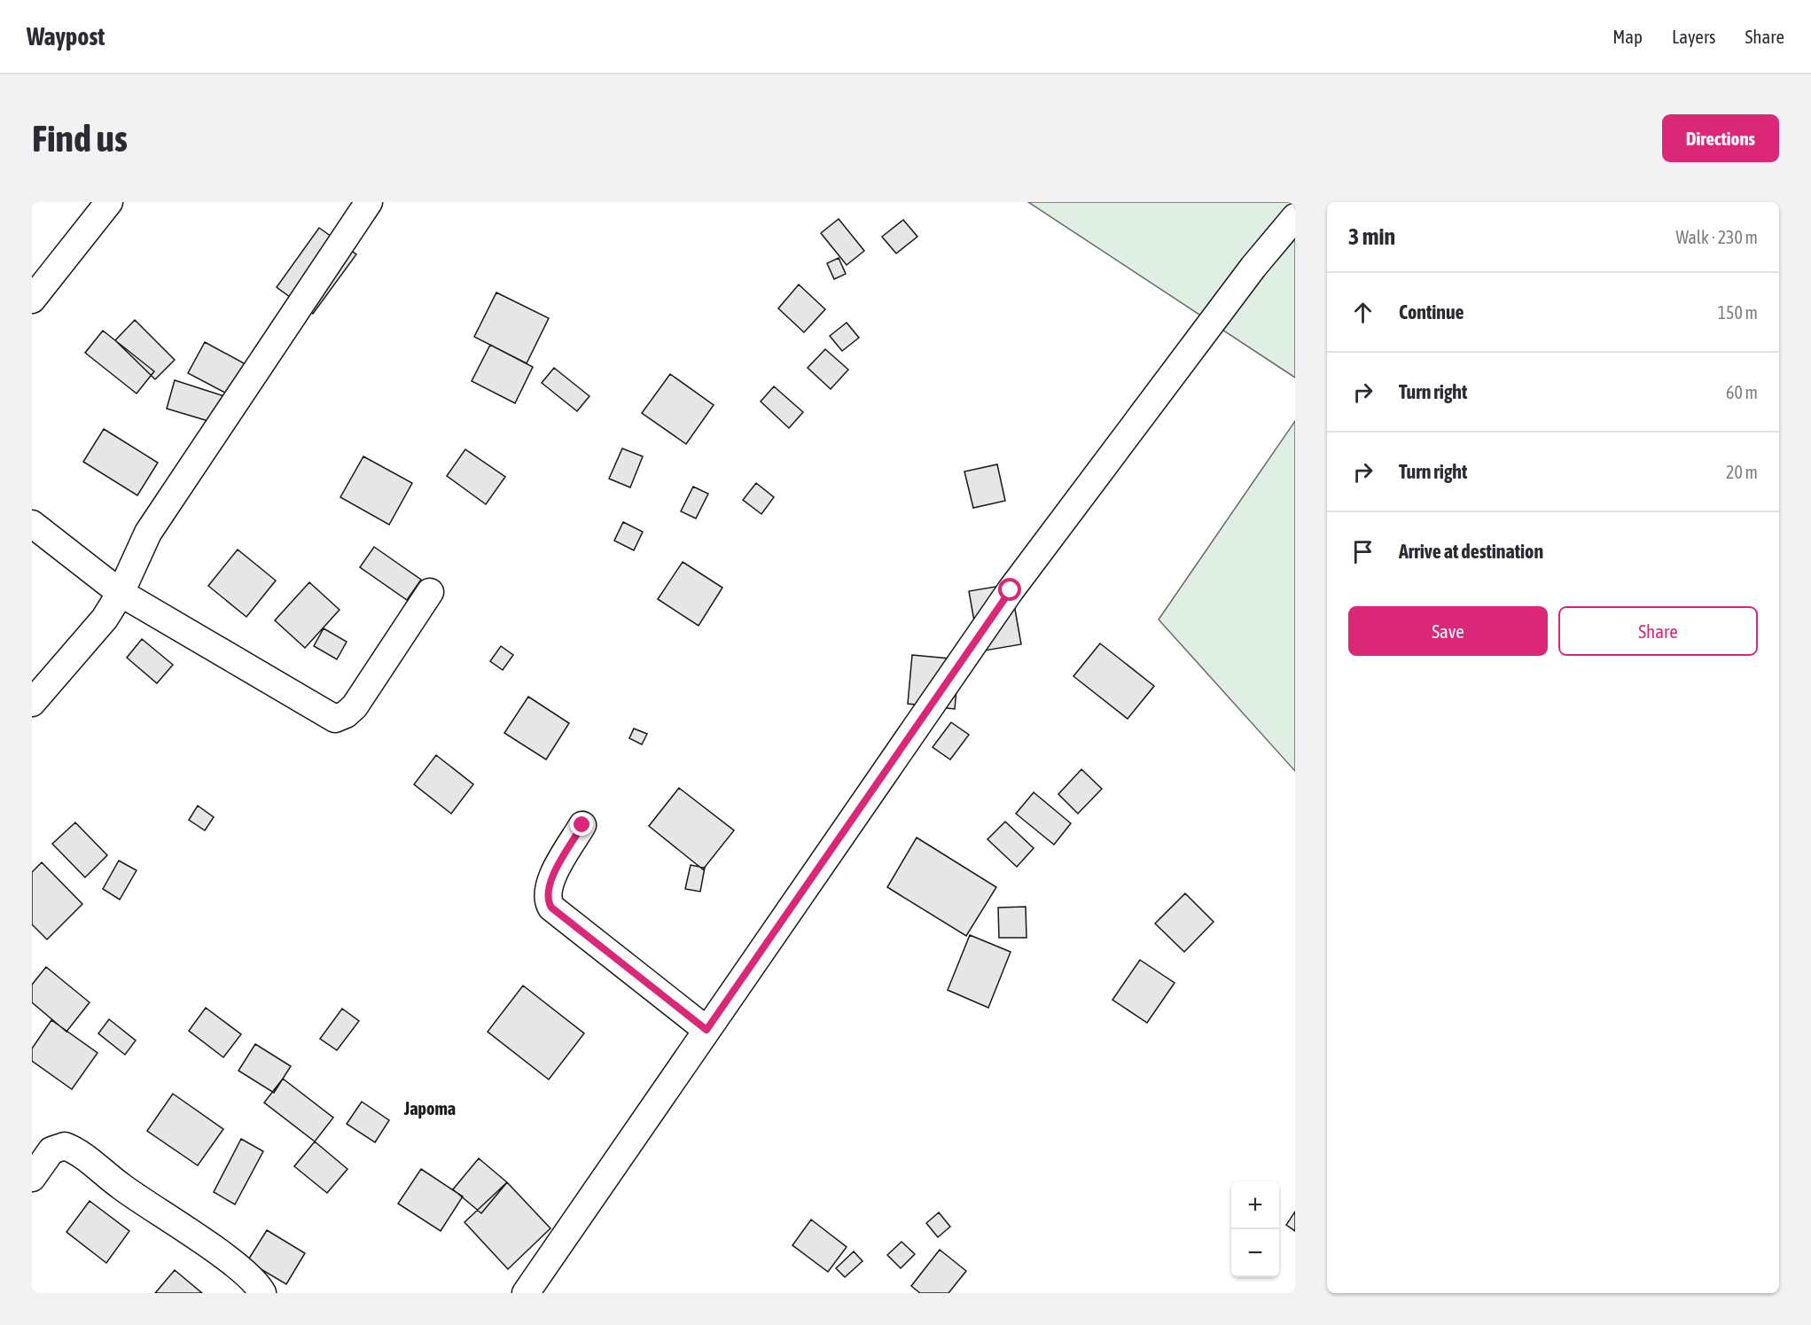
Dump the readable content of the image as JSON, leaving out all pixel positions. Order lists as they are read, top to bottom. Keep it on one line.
{"districts":["Japoma"],"page":{"header":"Waypost","nav":["Map","Layers","Share"],"buttons":["Directions",["Save","Share"]],"title":"Find us","heading":["3 min","Walk · 230 m"],"list":[["Continue","150 m"],["Turn right","60 m"],["Turn right","20 m"],"Arrive at destination"],"map_buttons":["+","−"]}}
